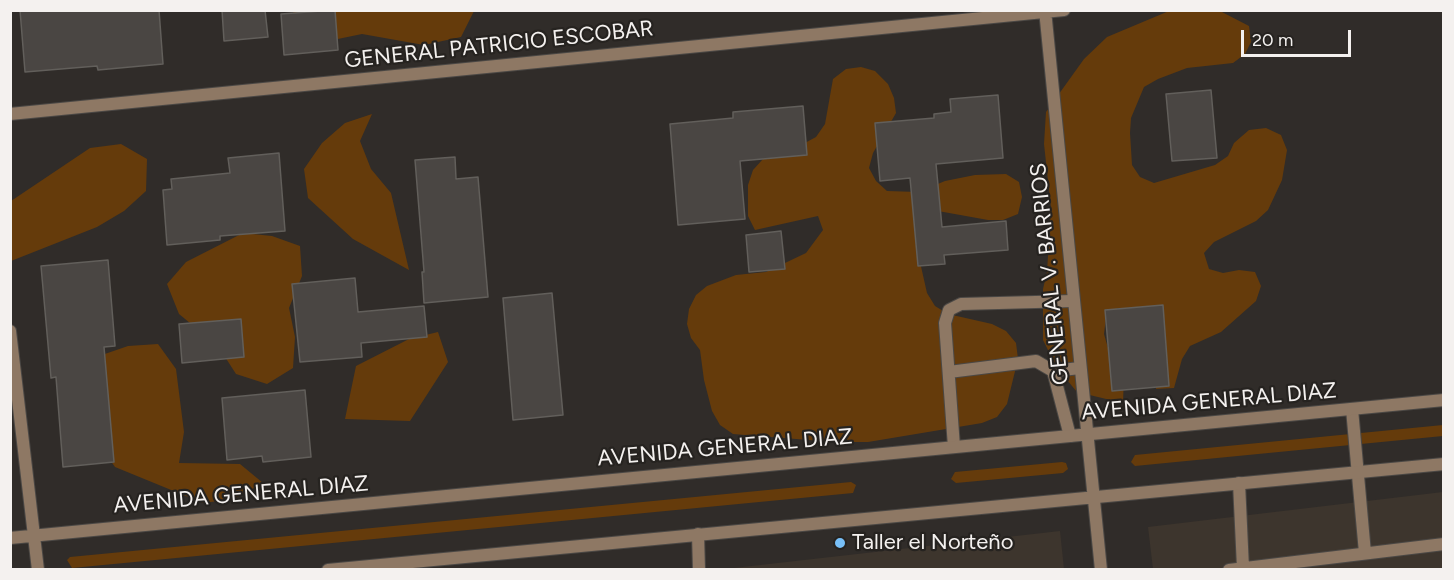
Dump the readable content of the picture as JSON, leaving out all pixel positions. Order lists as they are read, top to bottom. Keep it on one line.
{"streets":{"street":["GENERAL PATRICIO ESCOBAR","GENERAL V. BARRIOS","AVENIDA GENERAL DIAZ"]},"crossings":[["GENERAL PATRICIO ESCOBAR","GENERAL V. BARRIOS"],["GENERAL V. BARRIOS","AVENIDA GENERAL DIAZ"]],"places":["Taller el Norteño"],"scale_bar":"20 m"}
